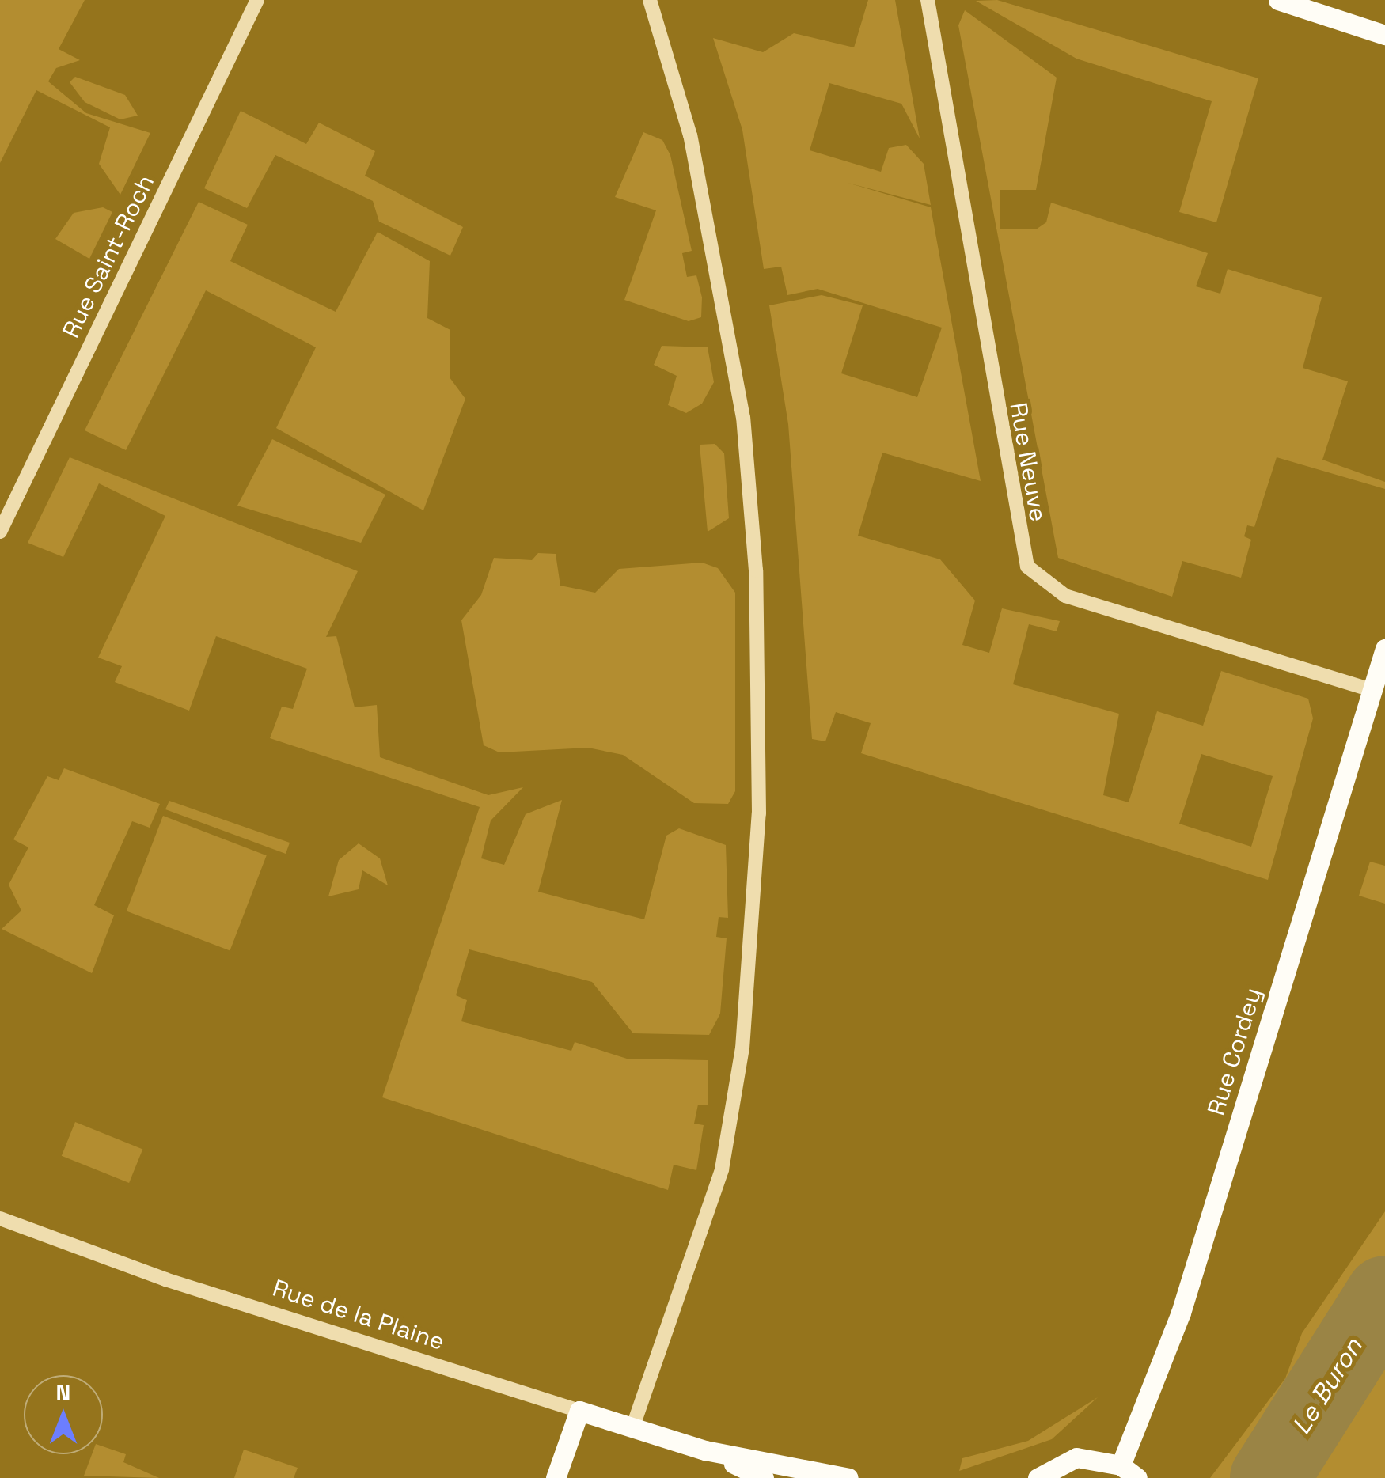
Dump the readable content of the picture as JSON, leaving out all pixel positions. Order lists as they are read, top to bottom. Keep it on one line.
{"streets":{"main road":["Rue Cordey","Rue de la Plaine"],"street":["Rue Saint-Roch","Rue Neuve"]},"crossings":[["Rue Neuve","Rue Cordey"]],"water":["Le Buron"],"north":"top"}
